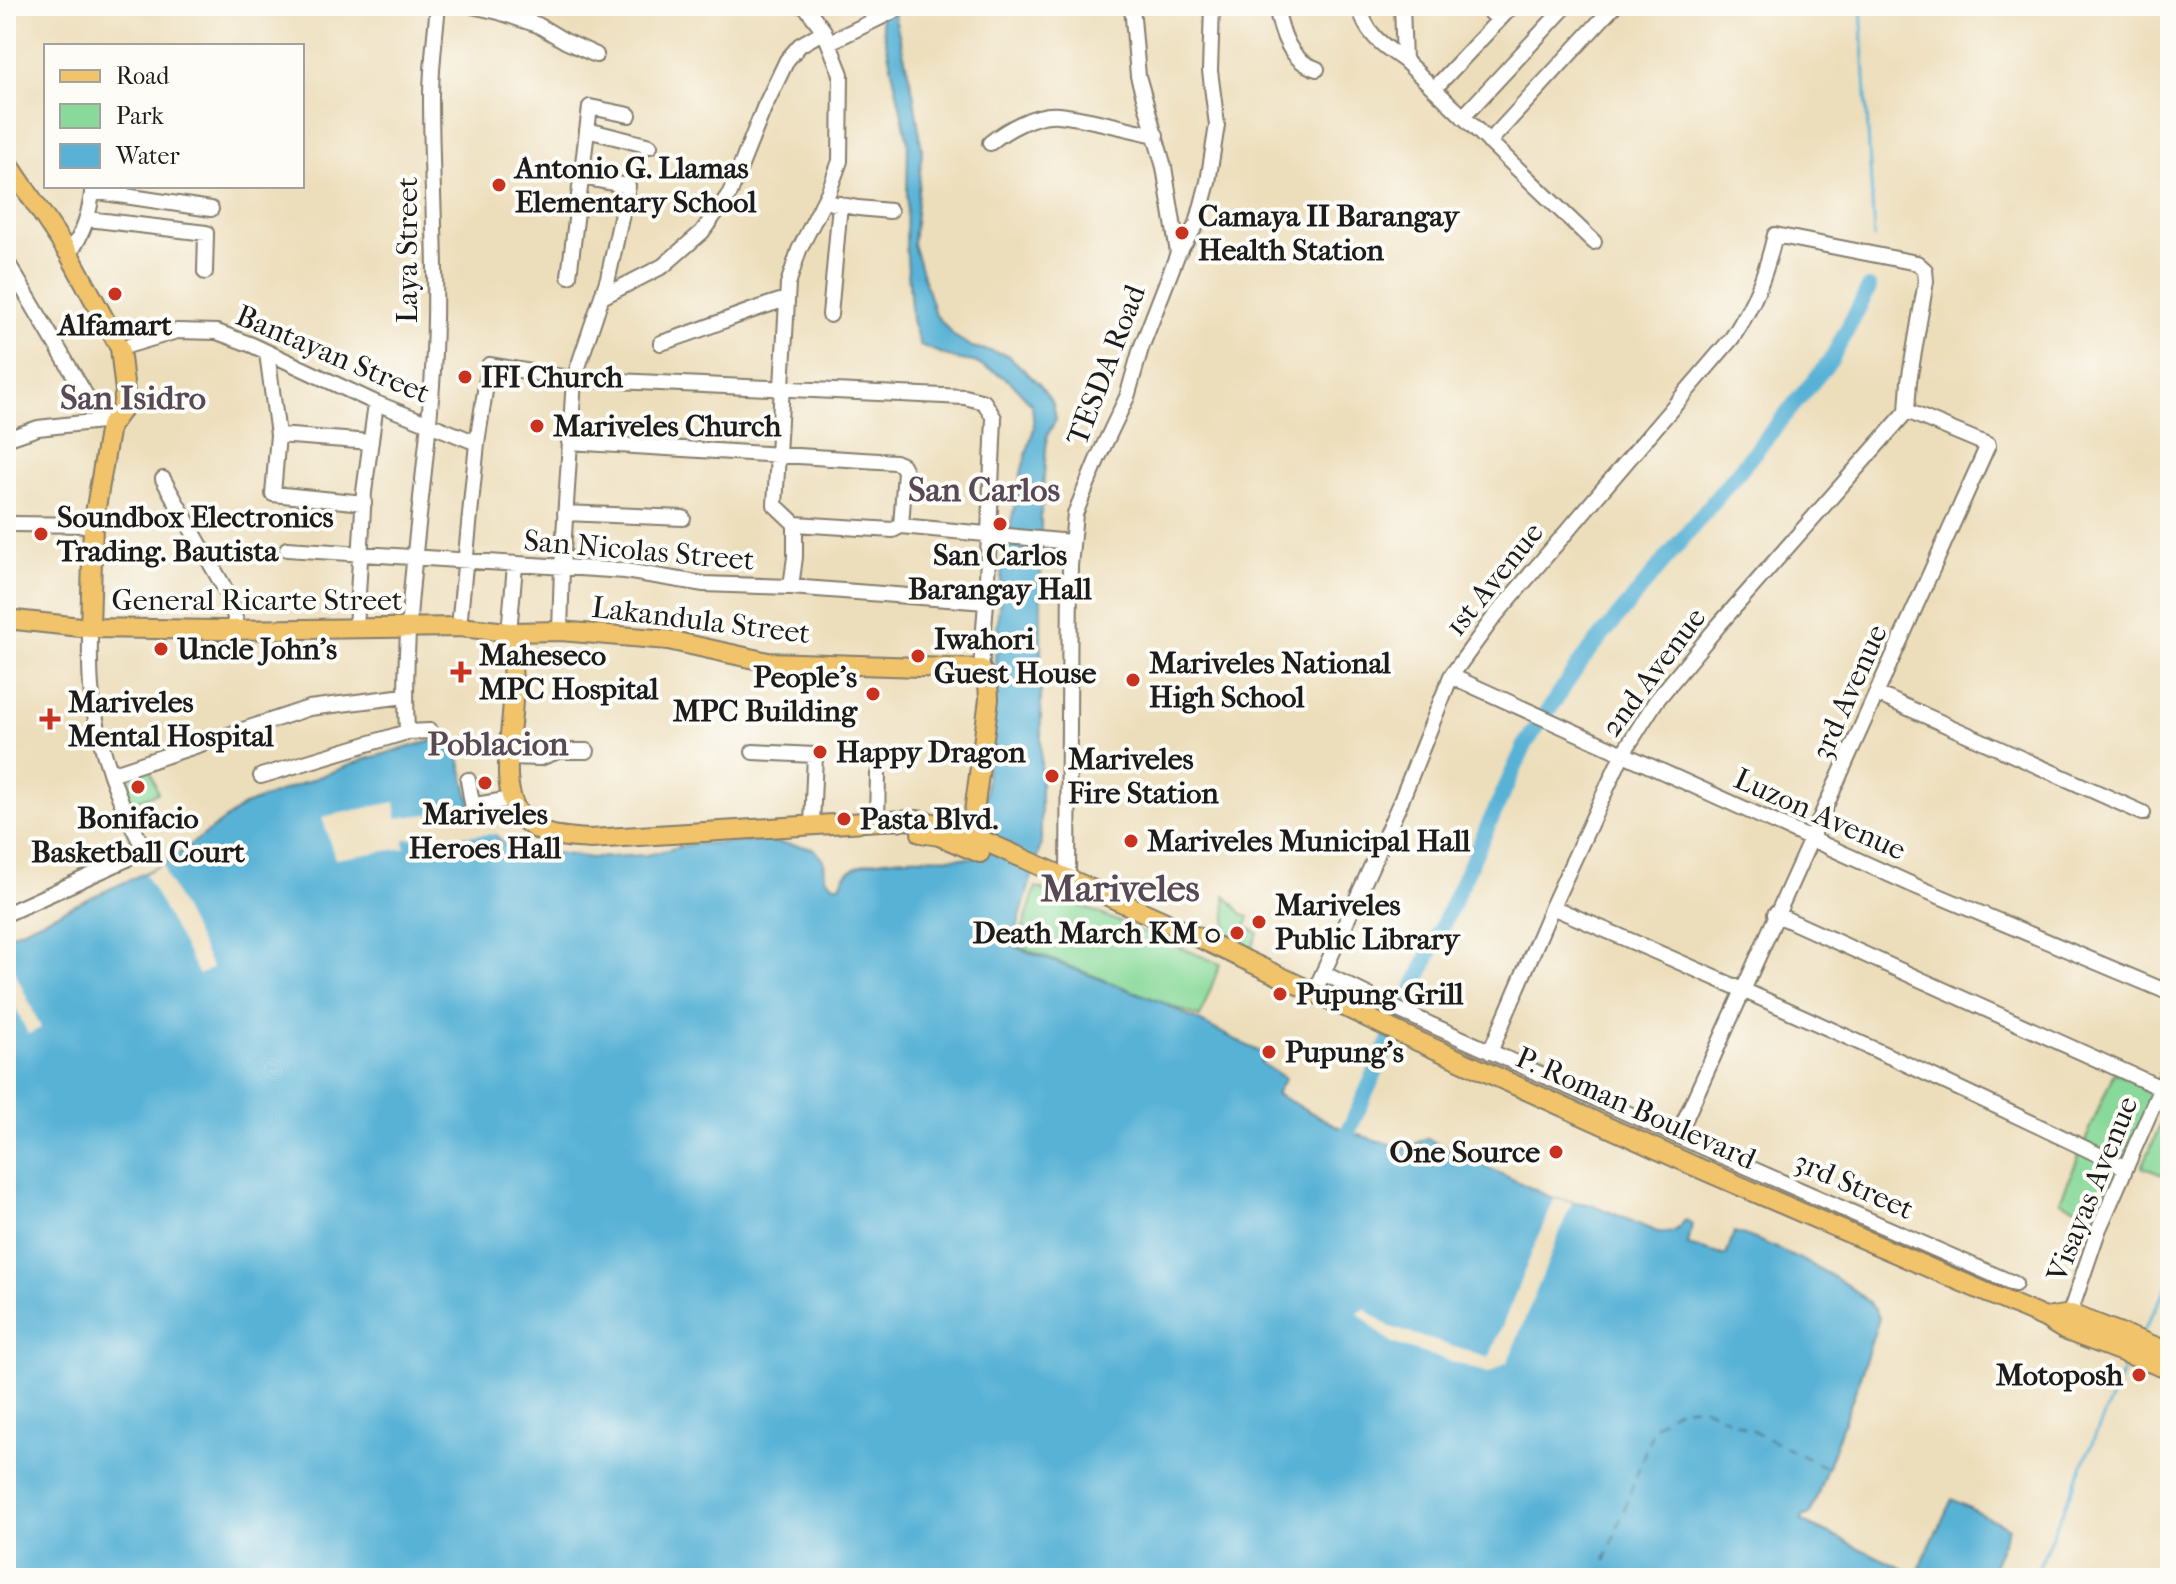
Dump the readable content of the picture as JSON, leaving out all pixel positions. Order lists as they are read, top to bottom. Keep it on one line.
{"streets":{"main road":["General Ricarte Street","Lakandula Street","P. Roman Boulevard"],"street":["Laya Street","Bantayan Street","TESDA Road","San Nicolas Street","1st Avenue","2nd Avenue","3rd Avenue","Luzon Avenue","3rd Street","Visayas Avenue"]},"crossings":[["Laya Street","Bantayan Street"],["Laya Street","San Nicolas Street"],["Laya Street","General Ricarte Street"],["TESDA Road","P. Roman Boulevard"],["1st Avenue","2nd Avenue"],["1st Avenue","3rd Avenue"],["1st Avenue","Luzon Avenue"],["1st Avenue","P. Roman Boulevard"],["1st Avenue","3rd Street"],["General Ricarte Street","Lakandula Street"],["2nd Avenue","3rd Avenue"],["2nd Avenue","Luzon Avenue"],["2nd Avenue","3rd Street"],["3rd Avenue","Luzon Avenue"],["3rd Avenue","3rd Street"],["P. Roman Boulevard","Visayas Avenue"]],"districts":["San Isidro","San Carlos","Poblacion","Mariveles"],"places":{"other":["Antonio G. Llamas Elementary School","Camaya II Barangay Health Station","Alfamart","IFI Church","Mariveles Church","San Carlos Barangay Hall","Soundbox Electronics Trading. Bautista","Uncle John's","Iwahori Guest House","Mariveles National High School","People's MPC Building","Happy Dragon","Mariveles Fire Station","Mariveles Heroes Hall","Bonifacio Basketball Court","Pasta Blvd.","Mariveles Municipal Hall","Mariveles Public Library","Death March KM 0","Pupung Grill","Pupung's","One Source","Motoposh"],"health":["Maheseco MPC Hospital","Mariveles Mental Hospital"]},"legend":["Road","Park","Water"]}
